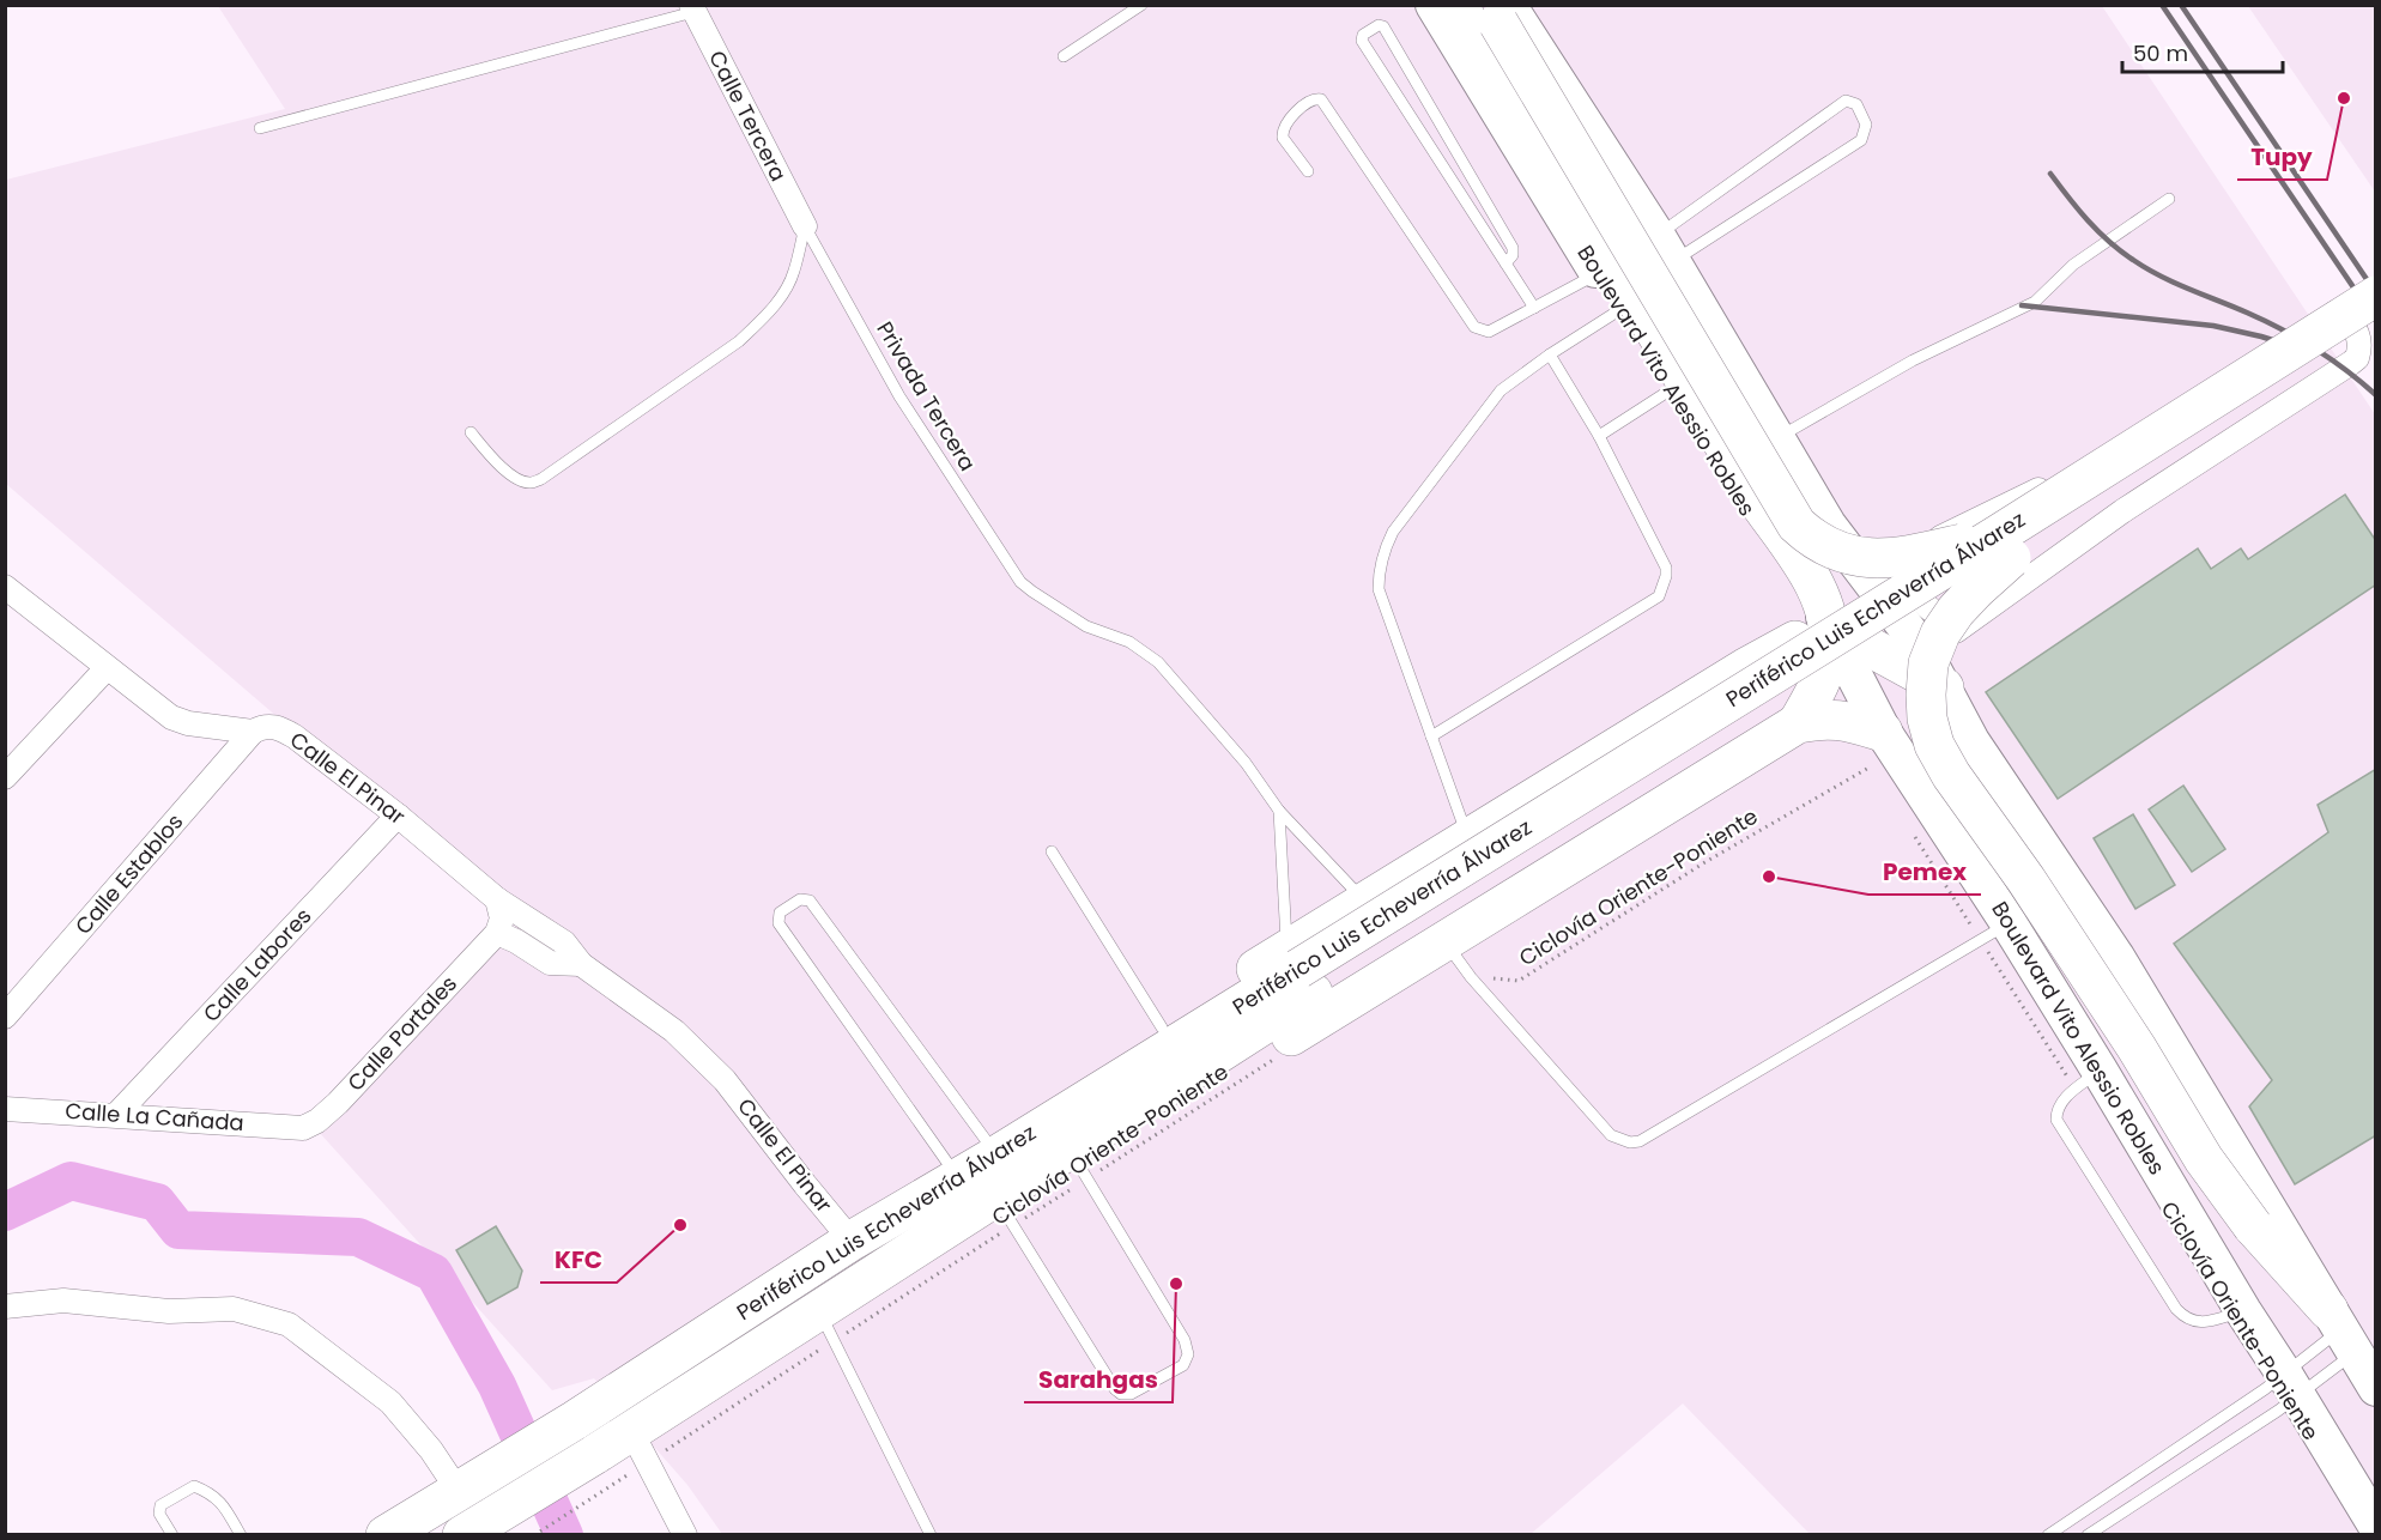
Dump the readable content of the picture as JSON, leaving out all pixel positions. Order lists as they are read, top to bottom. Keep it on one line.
{"streets":{"highway":["Periférico Luis Echeverría Álvarez"],"main road":["Boulevard Vito Alessio Robles"],"street":["Calle Tercera","Calle El Pinar","Calle Establos","Calle Labores","Calle Portales","Calle La Cañada"],"lane":["Privada Tercera"],"path":["Ciclovía Oriente-Poniente"]},"crossings":[["Calle Tercera","Privada Tercera"],["Boulevard Vito Alessio Robles","Ciclovía Oriente-Poniente"],["Periférico Luis Echeverría Álvarez","Calle El Pinar"],["Periférico Luis Echeverría Álvarez","Ciclovía Oriente-Poniente"],["Calle El Pinar","Calle Establos"],["Calle El Pinar","Calle Labores"],["Calle El Pinar","Calle Portales"],["Calle Labores","Calle La Cañada"],["Calle Portales","Calle La Cañada"]],"places":["Tupy","Pemex","KFC","Sarahgas"],"scale_bar":"50 m"}
